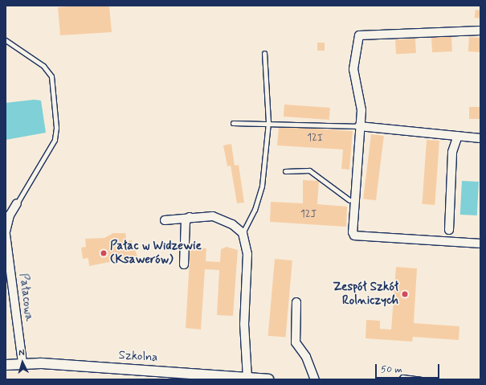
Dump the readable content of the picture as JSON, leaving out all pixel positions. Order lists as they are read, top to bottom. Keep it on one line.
{"streets":{"street":["Pałacowa","Szkolna"]},"crossings":[["Pałacowa","Szkolna"]],"places":["Pałac w Widzewie (Ksawerów)","Zespół Szkół Rolniczych"],"house_numbers":["12I","12J"],"scale_bar":"50 m","north":"top"}
